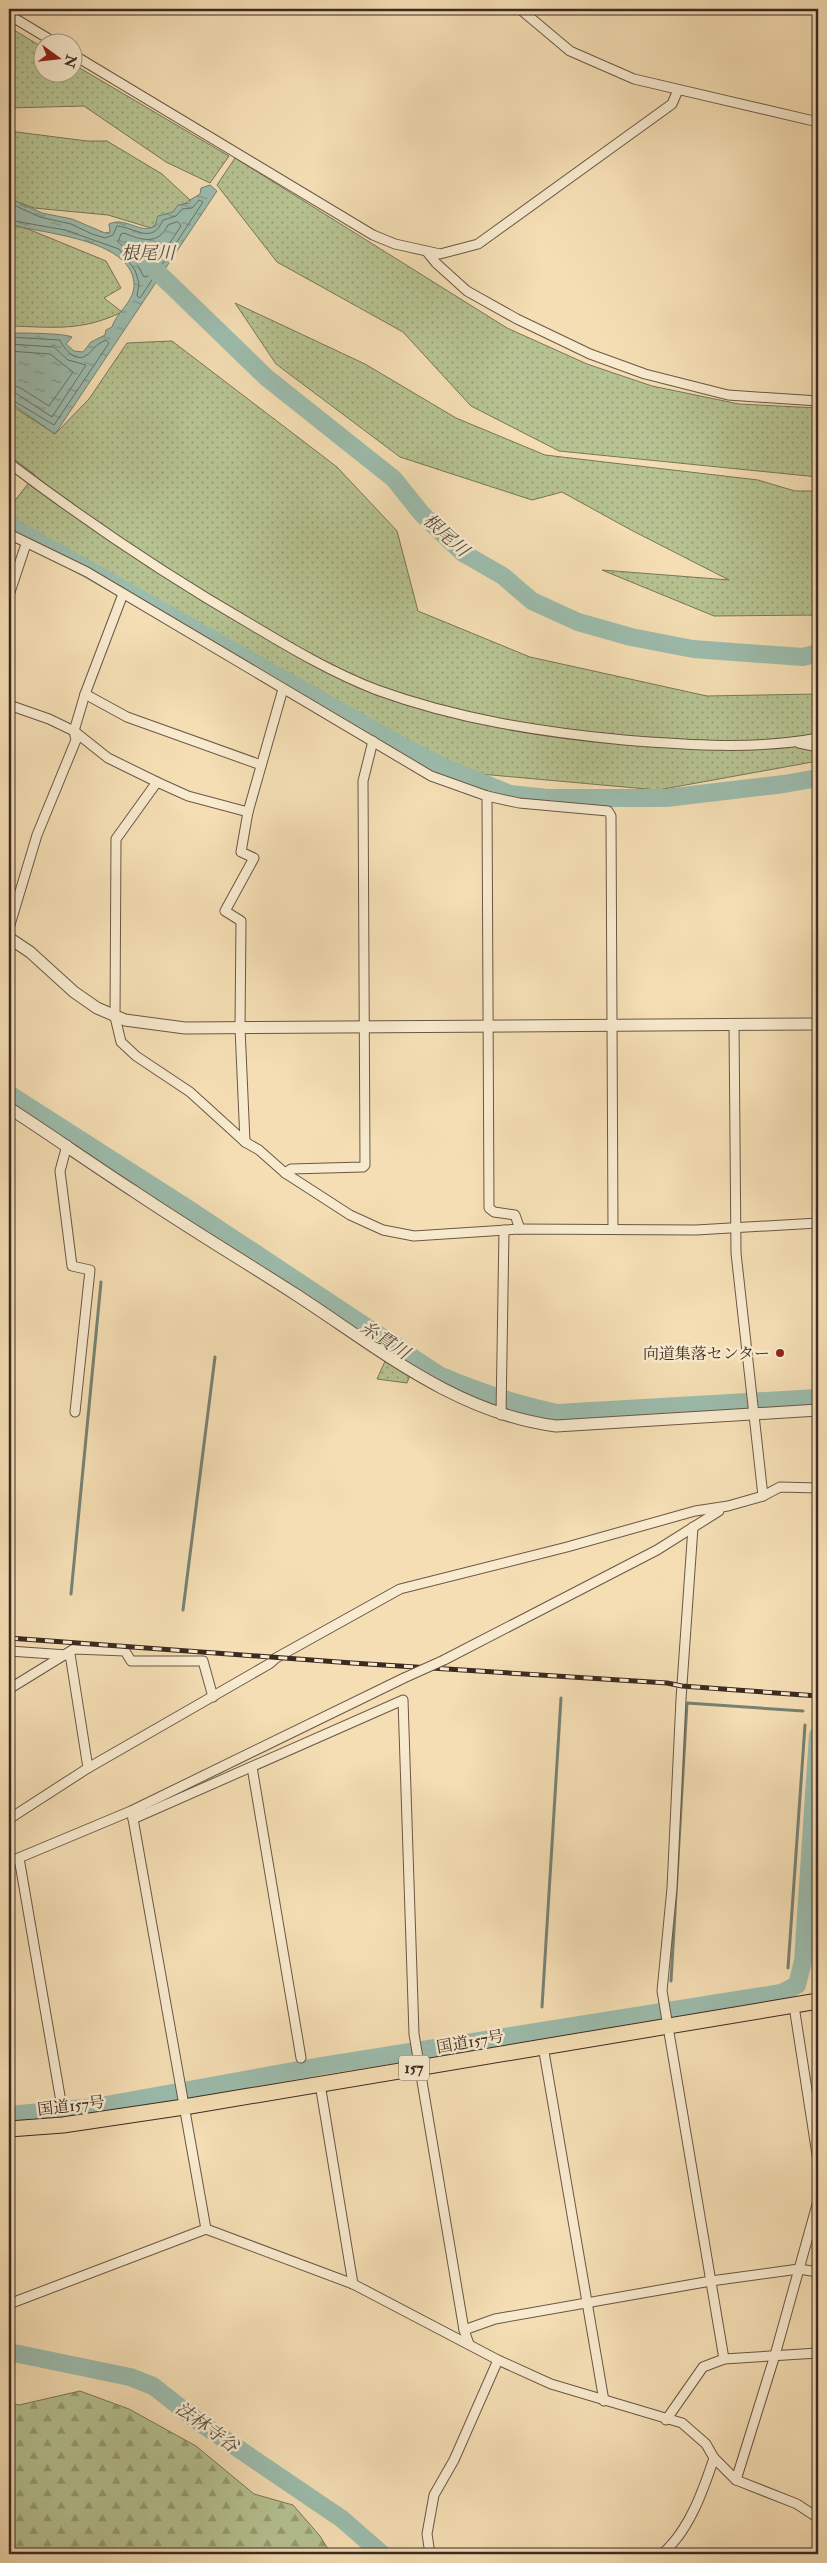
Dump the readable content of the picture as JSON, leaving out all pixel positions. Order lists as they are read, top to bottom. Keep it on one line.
{"streets":{"highway":["国道157号","157"]},"water":["根尾川","糸貫川","法林寺谷"],"places":["向道集落センター"],"north":"right"}
